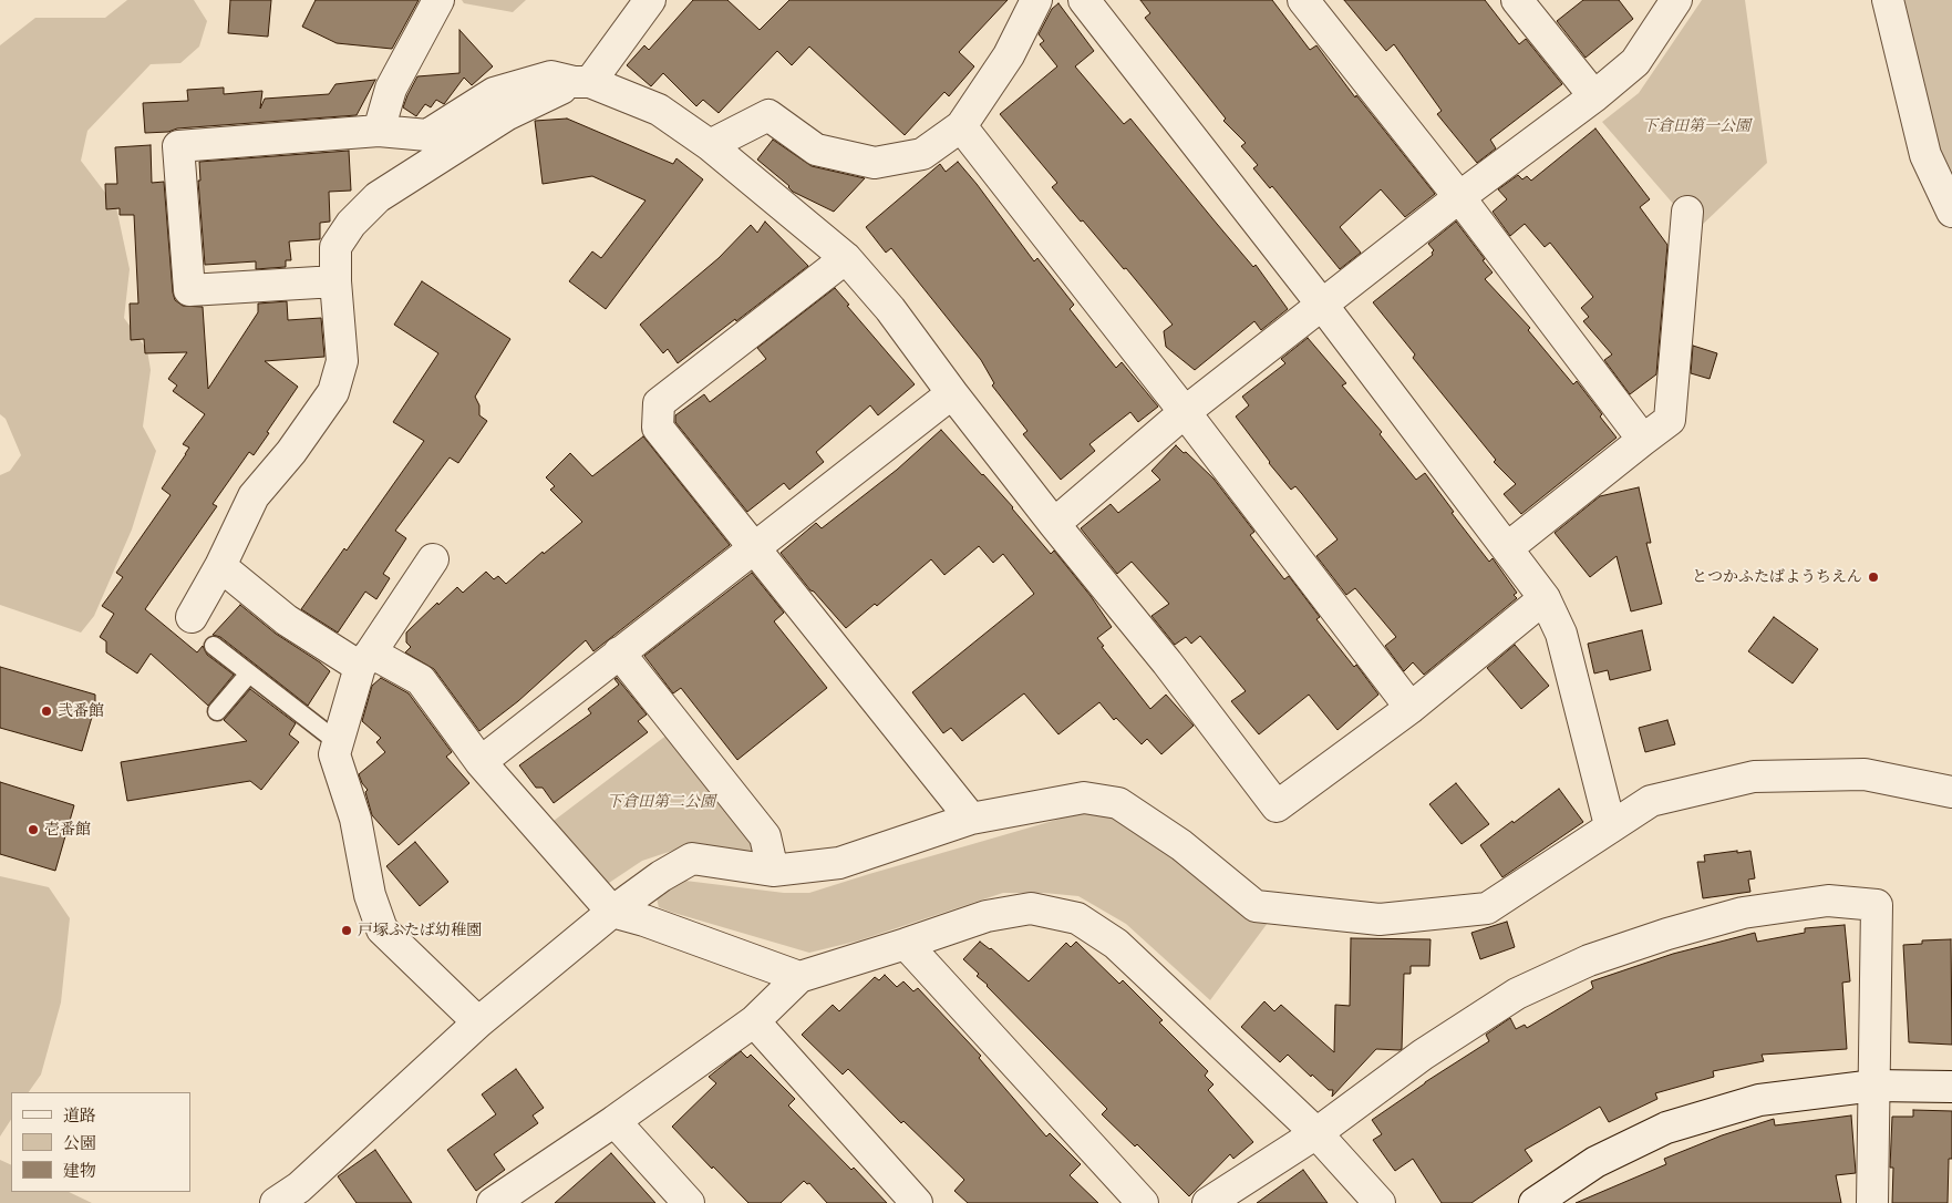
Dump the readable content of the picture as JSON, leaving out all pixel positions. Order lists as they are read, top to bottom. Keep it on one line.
{"parks":["下倉田第一公園","下倉田第二公園"],"places":["とつかふたばようちえん","弐番館","壱番館","戸塚ふたば幼稚園"],"legend":["道路","公園","建物"]}
